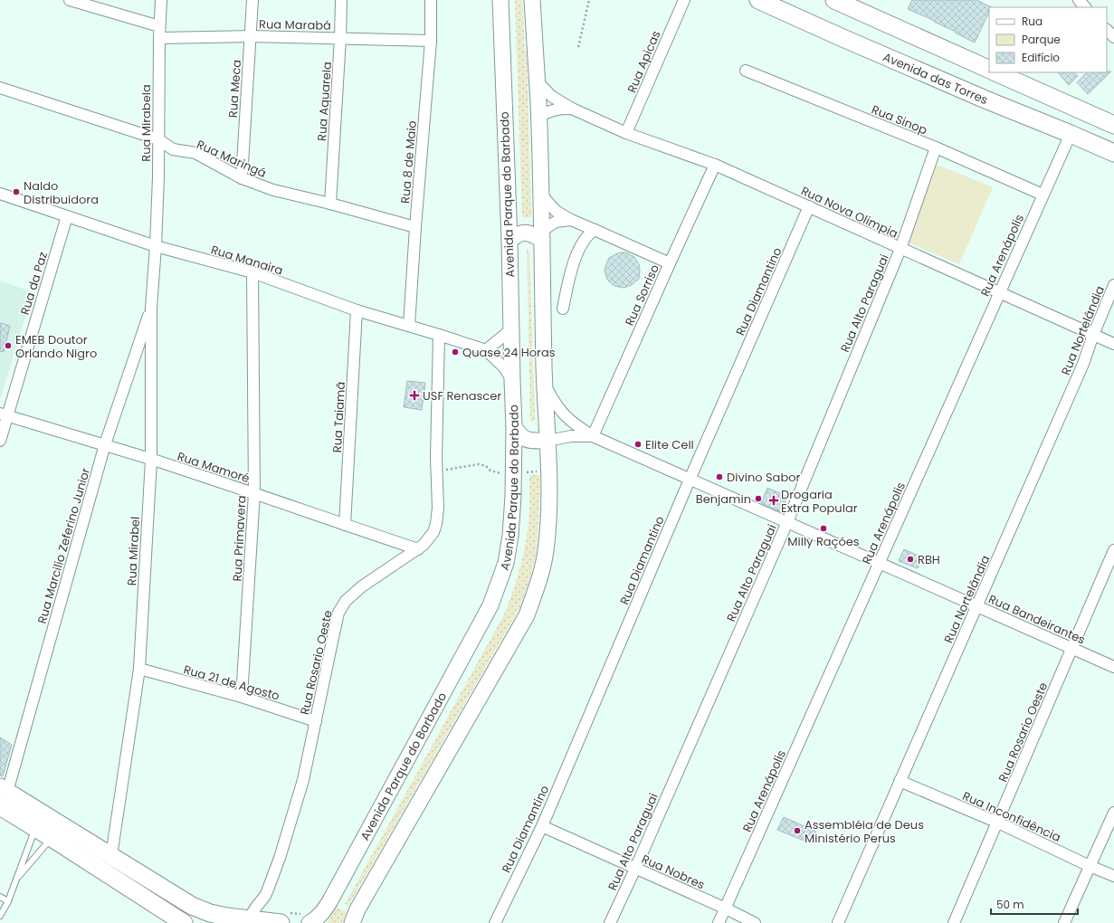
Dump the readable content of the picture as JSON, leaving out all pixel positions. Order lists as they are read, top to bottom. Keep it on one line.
{"streets":{"main road":["Avenida das Torres","Avenida Parque do Barbado"],"street":["Rua Marabá","Rua Apicas","Rua Meca","Rua Aquarela","Rua Sinop","Rua Mirabela","Rua Maringá","Rua 8 de Maio","Rua Nova Olimpia","Rua Arenápolis","Rua Manaira","Rua da Paz","Rua Diamantino","Rua Sorriso","Rua Alto Paraguai","Rua Nortelândia","Rua Taiamã","Rua Mamoré","Rua Primavera","Rua Marcilio Zeferino Junior","Rua Mirabel","Rua Bandeirantes","Rua Rosario Oeste","Rua 21 de Agosto","Rua Inconfidência","Rua Nobres"]},"crossings":[["Rua Marabá","Rua Meca"],["Rua Marabá","Rua Aquarela"],["Rua Marabá","Rua Mirabela"],["Rua Marabá","Rua 8 de Maio"],["Rua Apicas","Rua Nova Olimpia"],["Avenida das Torres","Rua Arenápolis"],["Rua Meca","Rua Maringá"],["Rua Aquarela","Rua Maringá"],["Rua Sinop","Rua Arenápolis"],["Rua Sinop","Rua Alto Paraguai"],["Rua Mirabela","Rua Maringá"],["Rua Mirabela","Rua Manaira"],["Rua Mirabela","Rua Mirabel"],["Rua Maringá","Rua 8 de Maio"],["Rua 8 de Maio","Rua Manaira"],["Avenida Parque do Barbado","Rua Manaira"],["Rua Nova Olimpia","Rua Arenápolis"],["Rua Nova Olimpia","Rua Diamantino"],["Rua Nova Olimpia","Rua Sorriso"],["Rua Nova Olimpia","Rua Alto Paraguai"],["Rua Nova Olimpia","Rua Nortelândia"],["Rua Arenápolis","Rua Bandeirantes"],["Rua Arenápolis","Rua Nobres"],["Rua Manaira","Rua da Paz"],["Rua Manaira","Rua Taiamã"],["Rua Manaira","Rua Primavera"],["Rua Manaira","Rua Mirabel"],["Rua Manaira","Rua Rosario Oeste"],["Rua da Paz","Rua Mamoré"],["Rua Diamantino","Rua Bandeirantes"],["Rua Diamantino","Rua Nobres"],["Rua Sorriso","Rua Bandeirantes"],["Rua Alto Paraguai","Rua Bandeirantes"],["Rua Alto Paraguai","Rua Nobres"],["Rua Nortelândia","Rua Bandeirantes"],["Rua Nortelândia","Rua Inconfidência"],["Rua Taiamã","Rua Mamoré"],["Rua Mamoré","Rua Primavera"],["Rua Mamoré","Rua Marcilio Zeferino Junior"],["Rua Mamoré","Rua Mirabel"],["Rua Mamoré","Rua Rosario Oeste"],["Rua Primavera","Rua 21 de Agosto"],["Rua Marcilio Zeferino Junior","Rua Mirabel"],["Rua Mirabel","Rua 21 de Agosto"],["Rua Bandeirantes","Rua Rosario Oeste"],["Rua Rosario Oeste","Rua 21 de Agosto"],["Rua Rosario Oeste","Rua Inconfidência"]],"places":{"other":["Naldo Distribuidora","EMEB Doutor Orlando Nigro","Quase 24 Horas","Elite Cell","Divino Sabor","Benjamin","Milly Rações","RBH","Assembléia de Deus Ministério Perus"],"health":["USF Renascer","Drogaria Extra Popular"]},"legend":["Rua","Parque","Edifício"],"scale_bar":"50 m"}
